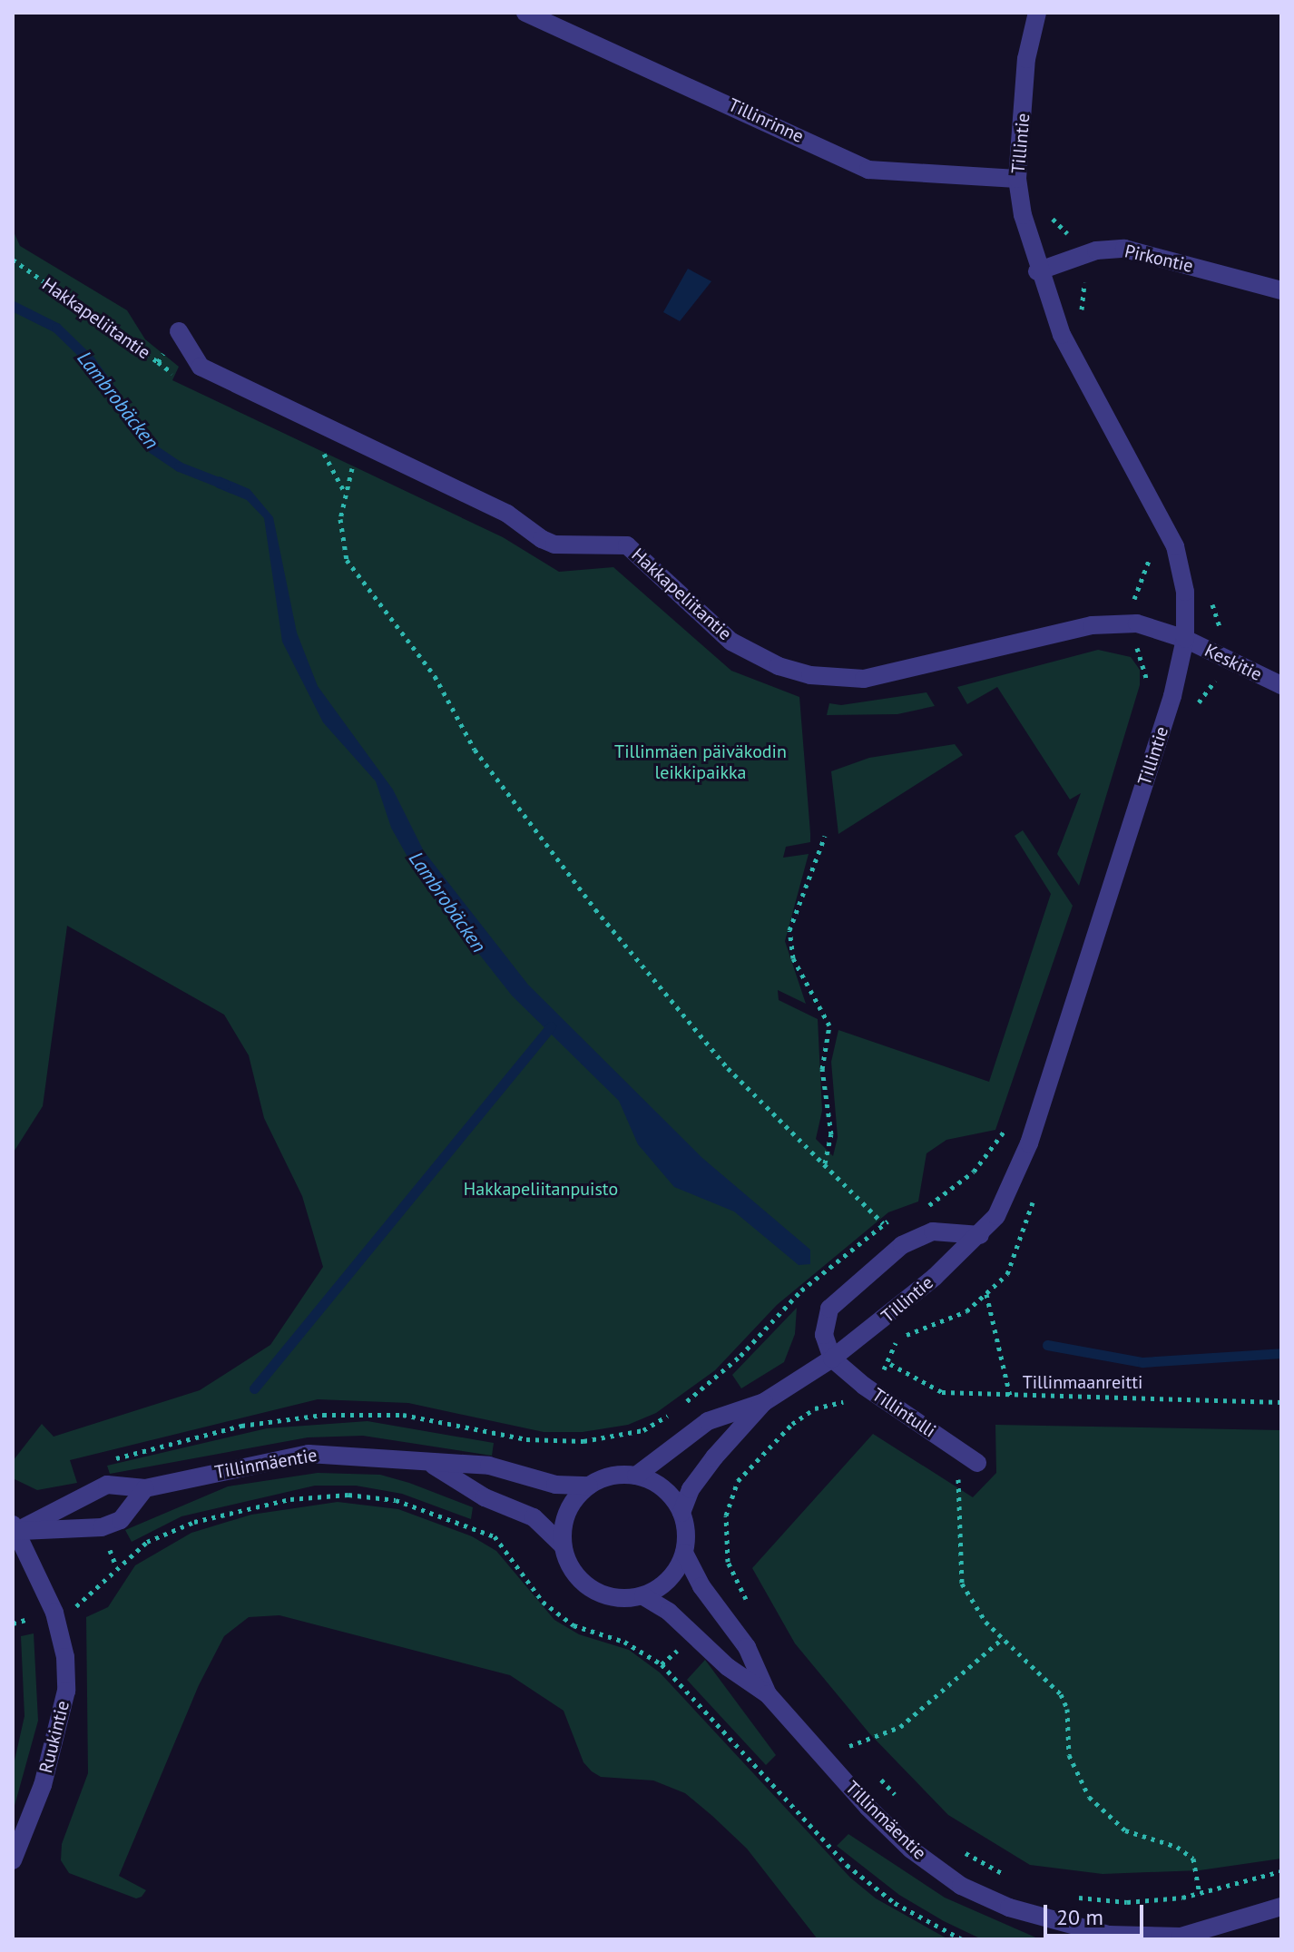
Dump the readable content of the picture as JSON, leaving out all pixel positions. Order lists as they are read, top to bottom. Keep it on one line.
{"streets":{"street":["Tillinrinne","Tillintie","Pirkontie","Hakkapeliitantie","Keskitie","Tillintulli","Tillinmäentie","Ruukintie"],"path":["Tillinmaanreitti"]},"crossings":[["Tillinrinne","Tillintie"],["Tillintie","Pirkontie"],["Tillintie","Hakkapeliitantie"],["Tillintie","Keskitie"],["Tillintie","Tillintulli"],["Tillintie","Tillinmäentie"],["Hakkapeliitantie","Keskitie"],["Tillinmäentie","Ruukintie"]],"water":["Lambrobäcken"],"parks":["Tillinmäen päiväkodin leikkipaikka","Hakkapeliitanpuisto"],"scale_bar":"20 m"}
